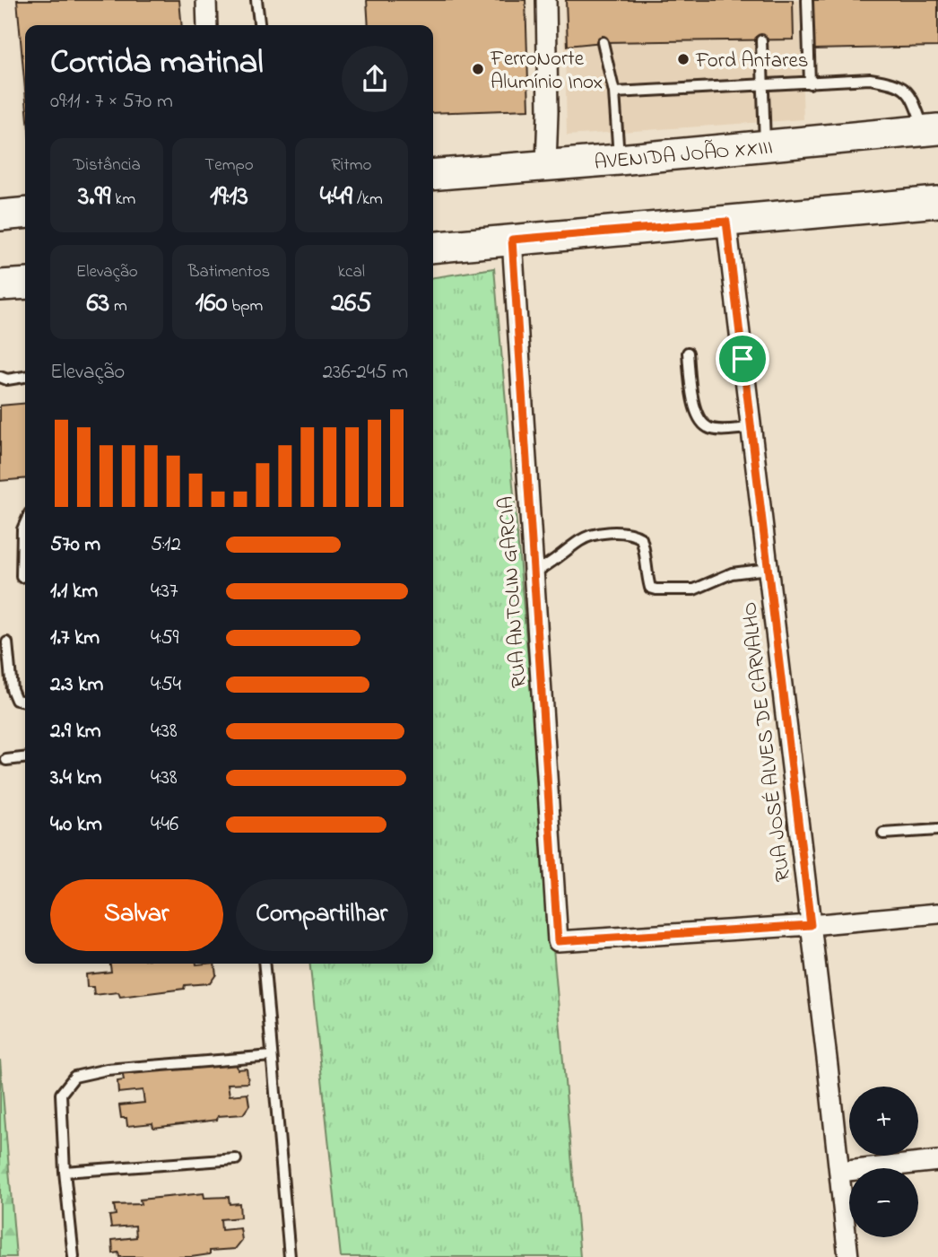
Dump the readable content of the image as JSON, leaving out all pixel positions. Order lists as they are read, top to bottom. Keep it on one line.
{"streets":{"main road":["AVENIDA JOÃO XXIII"],"street":["RUA ANTOLIN GARCIA","RUA JOSÉ ALVES DE CARVALHO"]},"crossings":[["RUA ANTOLIN GARCIA","RUA JOSÉ ALVES DE CARVALHO"]],"places":["Ford Antares","FerroNorte Alumínio Inox"],"page":{"heading":["Corrida matinal","09:11 · 7 × 570 m"],"stats":[["Distância","3.99 km"],["Tempo","19:13"],["Ritmo","4:49 /km"],["Elevação","63 m"],["Batimentos","160 bpm"],["kcal","265"]],"chart":["Elevação","236–245 m"],"list":[{"name":"570 m","note":"5:12"},{"name":"1.1 km","note":"4:37"},{"name":"1.7 km","note":"4:59"},{"name":"2.3 km","note":"4:54"},{"name":"2.9 km","note":"4:38"},{"name":"3.4 km","note":"4:38"},{"name":"4.0 km","note":"4:46"}],"buttons":["Salvar","Compartilhar"],"map_buttons":["+","−"]}}
